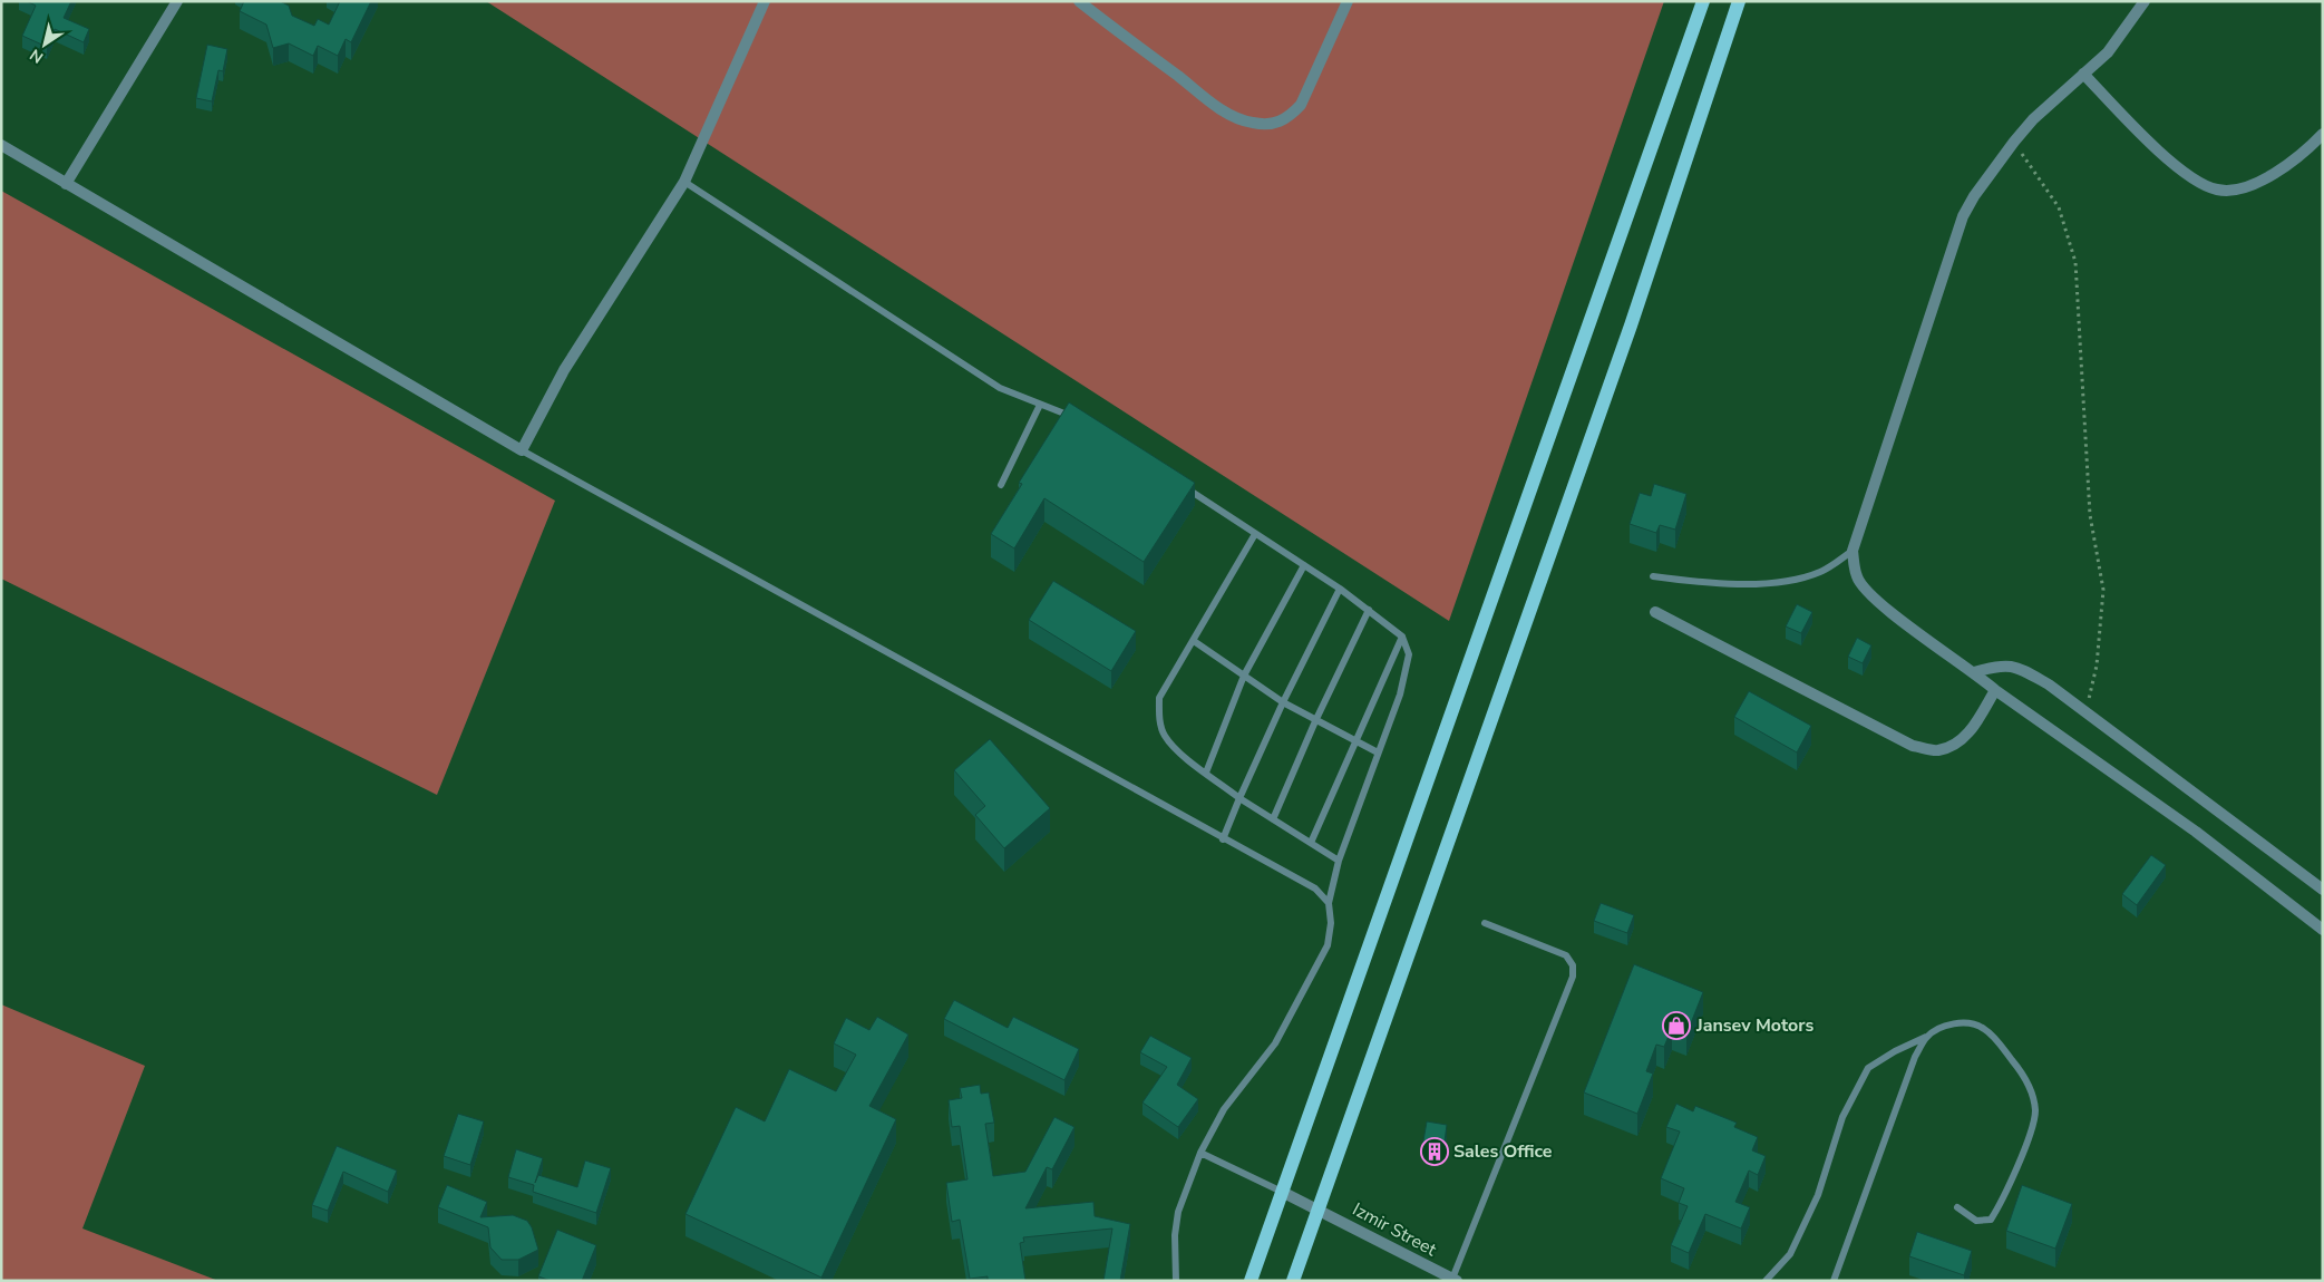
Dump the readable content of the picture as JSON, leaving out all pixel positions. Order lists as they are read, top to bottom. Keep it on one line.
{"streets":{"street":["Izmir Street"]},"places":{"shop":["Jansev Motors"],"building":["Sales Office"]},"north":"bottom left"}
